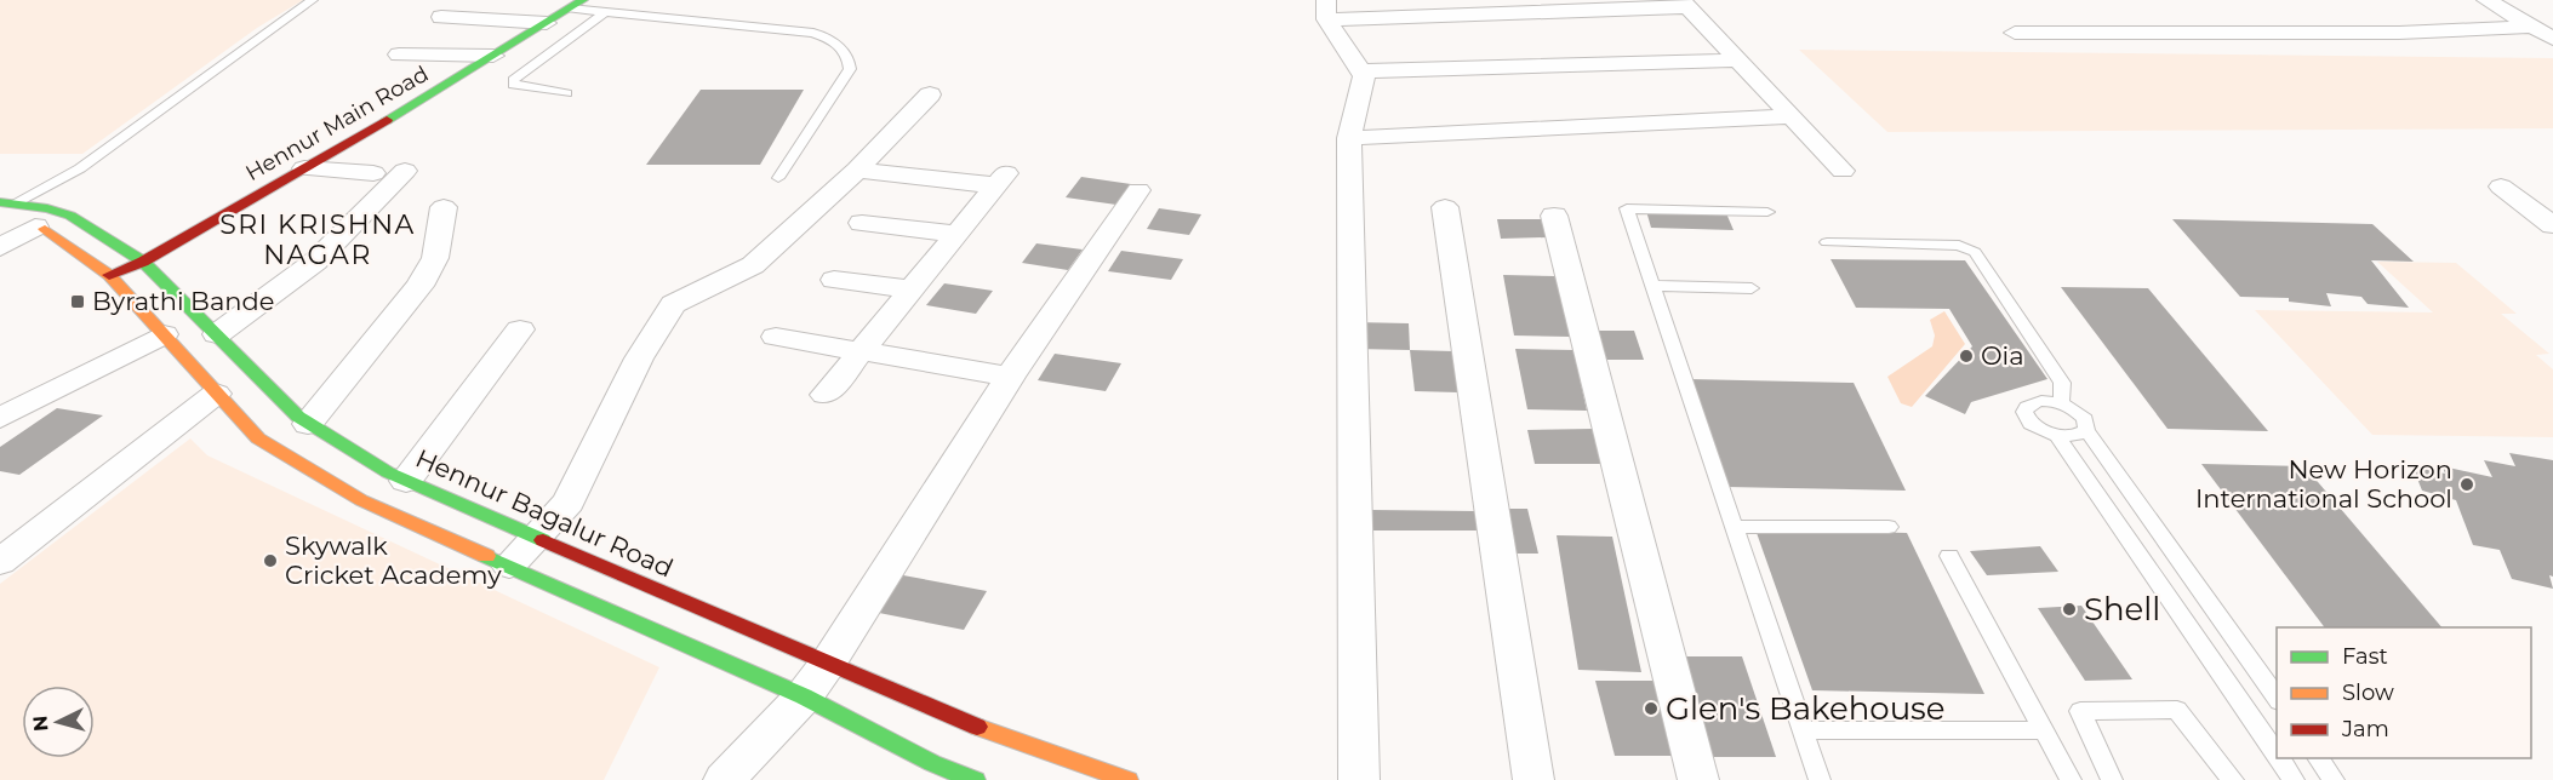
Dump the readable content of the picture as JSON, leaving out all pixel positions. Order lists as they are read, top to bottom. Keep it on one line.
{"streets":{"main road":["Hennur Main Road","Hennur Bagalur Road"]},"crossings":[["Hennur Main Road","Hennur Bagalur Road"]],"districts":["SRI KRISHNA NAGAR"],"places":{"transit":["Byrathi Bande"],"other":["Oia","New Horizon International School","Skywalk Cricket Academy","Shell","Glen's Bakehouse"]},"legend":["Fast","Slow","Jam"],"north":"left"}
